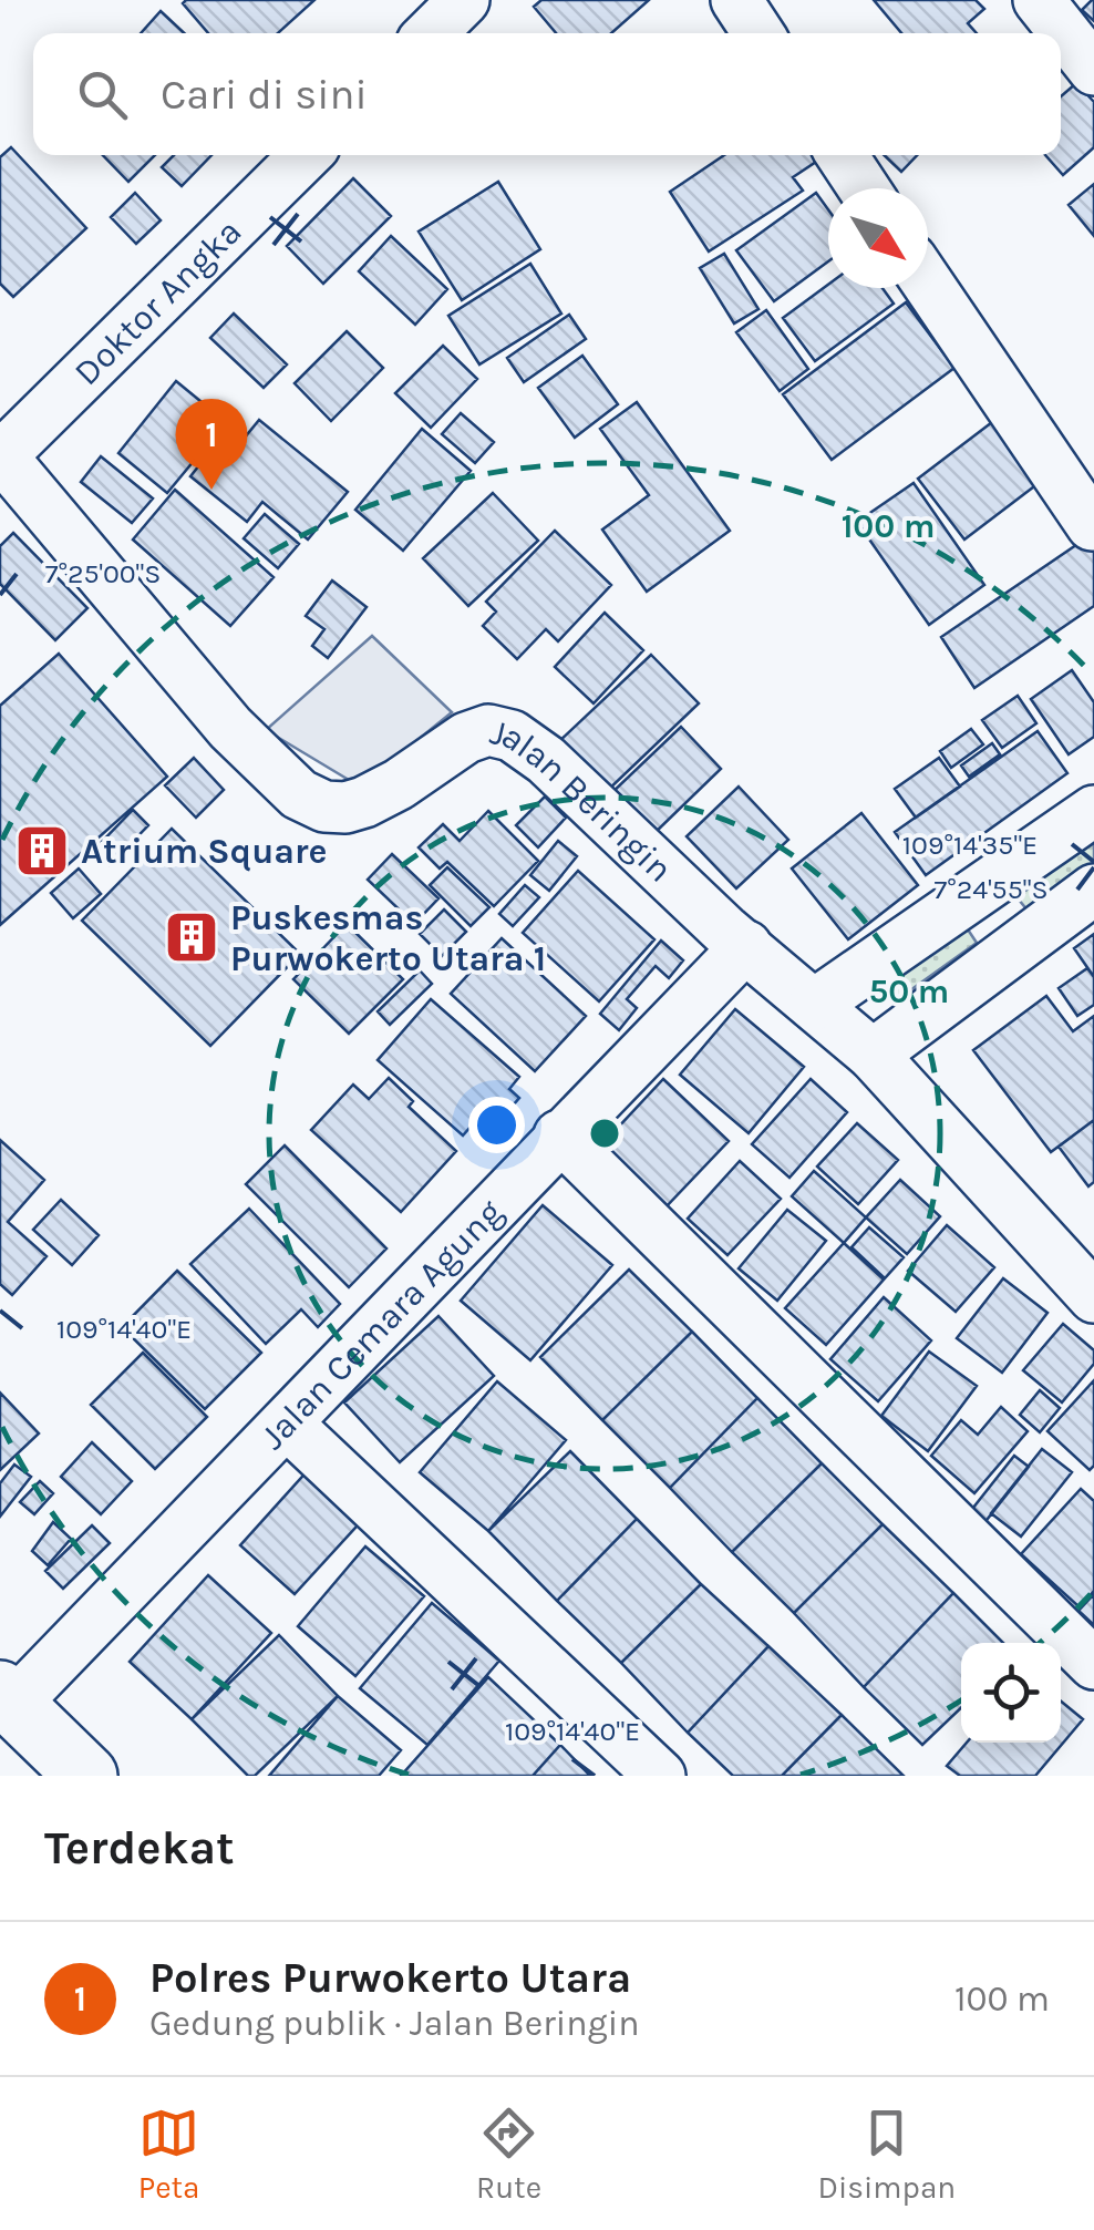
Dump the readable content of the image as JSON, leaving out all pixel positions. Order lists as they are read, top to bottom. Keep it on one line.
{"streets":{"street":["Doktor Angka","Jalan Beringin","Jalan Cemara Agung"]},"crossings":[["Doktor Angka","Jalan Beringin"],["Jalan Beringin","Jalan Cemara Agung"]],"places":{"building":["Atrium Square","Puskesmas Purwokerto Utara 1"]},"north":"bottom right","page":{"search":"Cari di sini","pins":"1","heading":"Terdekat","list":[{"mark":"1","name":"Polres Purwokerto Utara","note":"Gedung publik · Jalan Beringin","value":"100 m"}],"nav":["Peta","Rute","Disimpan"]},"coordinates":["7°25'00\"S","109°14'35\"E","7°24'55\"S","109°14'40\"E"],"rings":["100 m","50 m"]}
